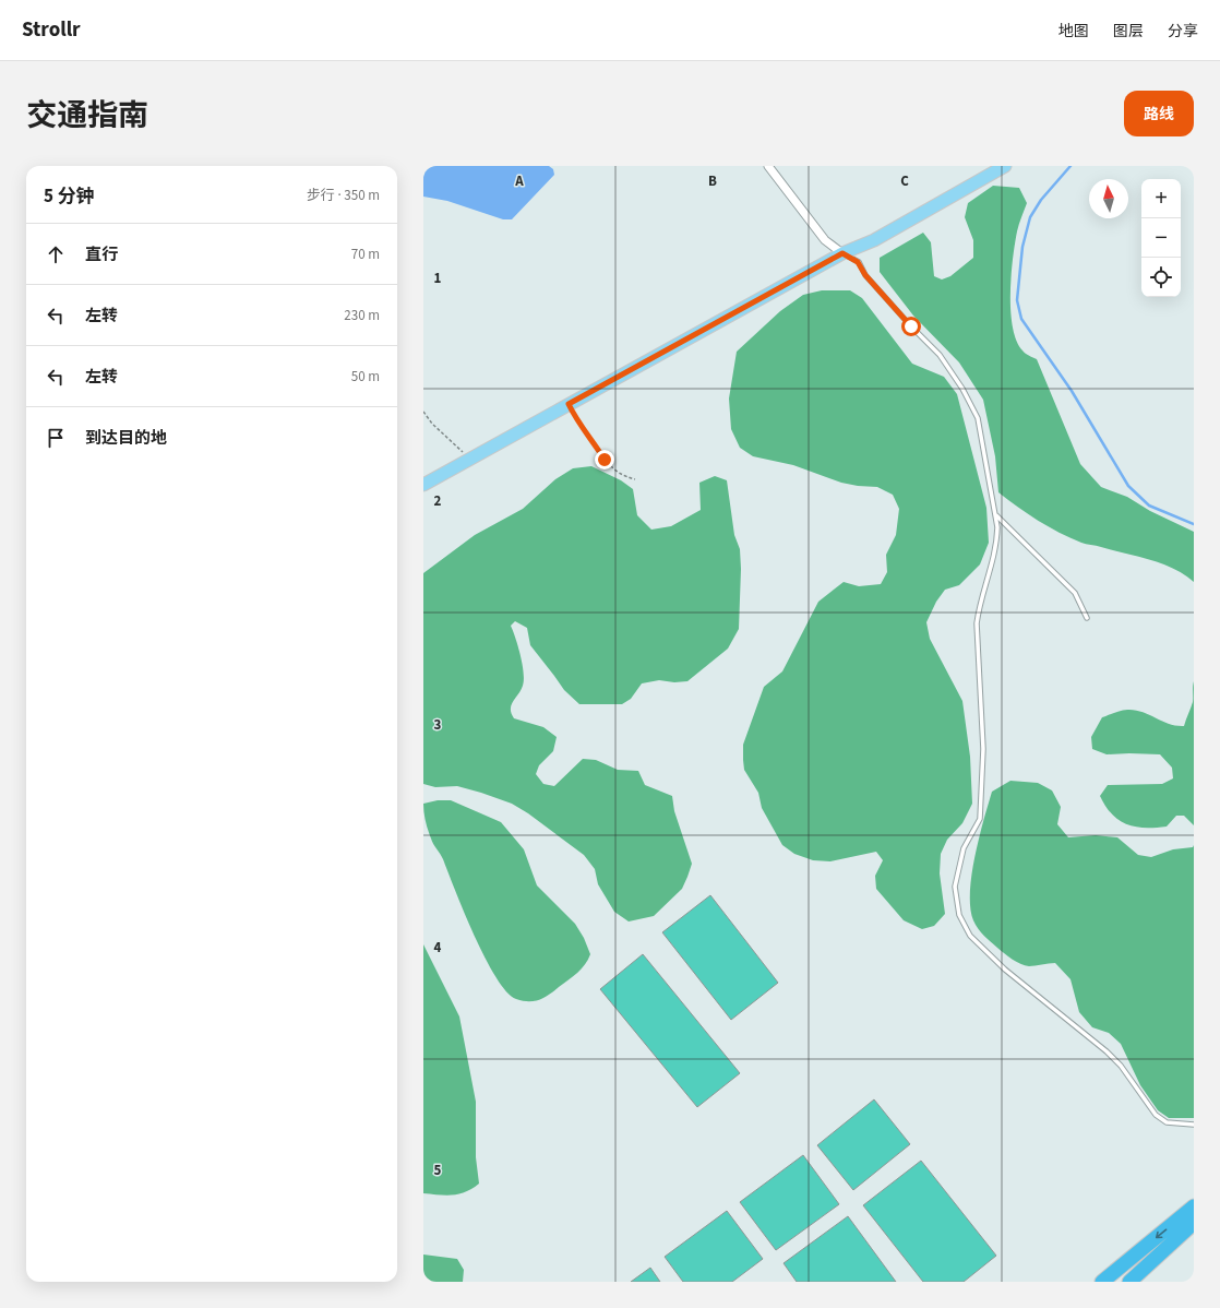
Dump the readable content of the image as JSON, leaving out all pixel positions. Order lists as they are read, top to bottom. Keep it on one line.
{"north":"top","page":{"header":"Strollr","nav":["地图","图层","分享"],"title":"交通指南","buttons":"路线","heading":["5 分钟","步行 · 350 m"],"map_buttons":["+","−"],"list":[["直行","70 m"],["左转","230 m"],["左转","50 m"],"到达目的地"]},"grid":{"columns":["A","B","C"],"rows":["1","2","3","4","5"]}}
